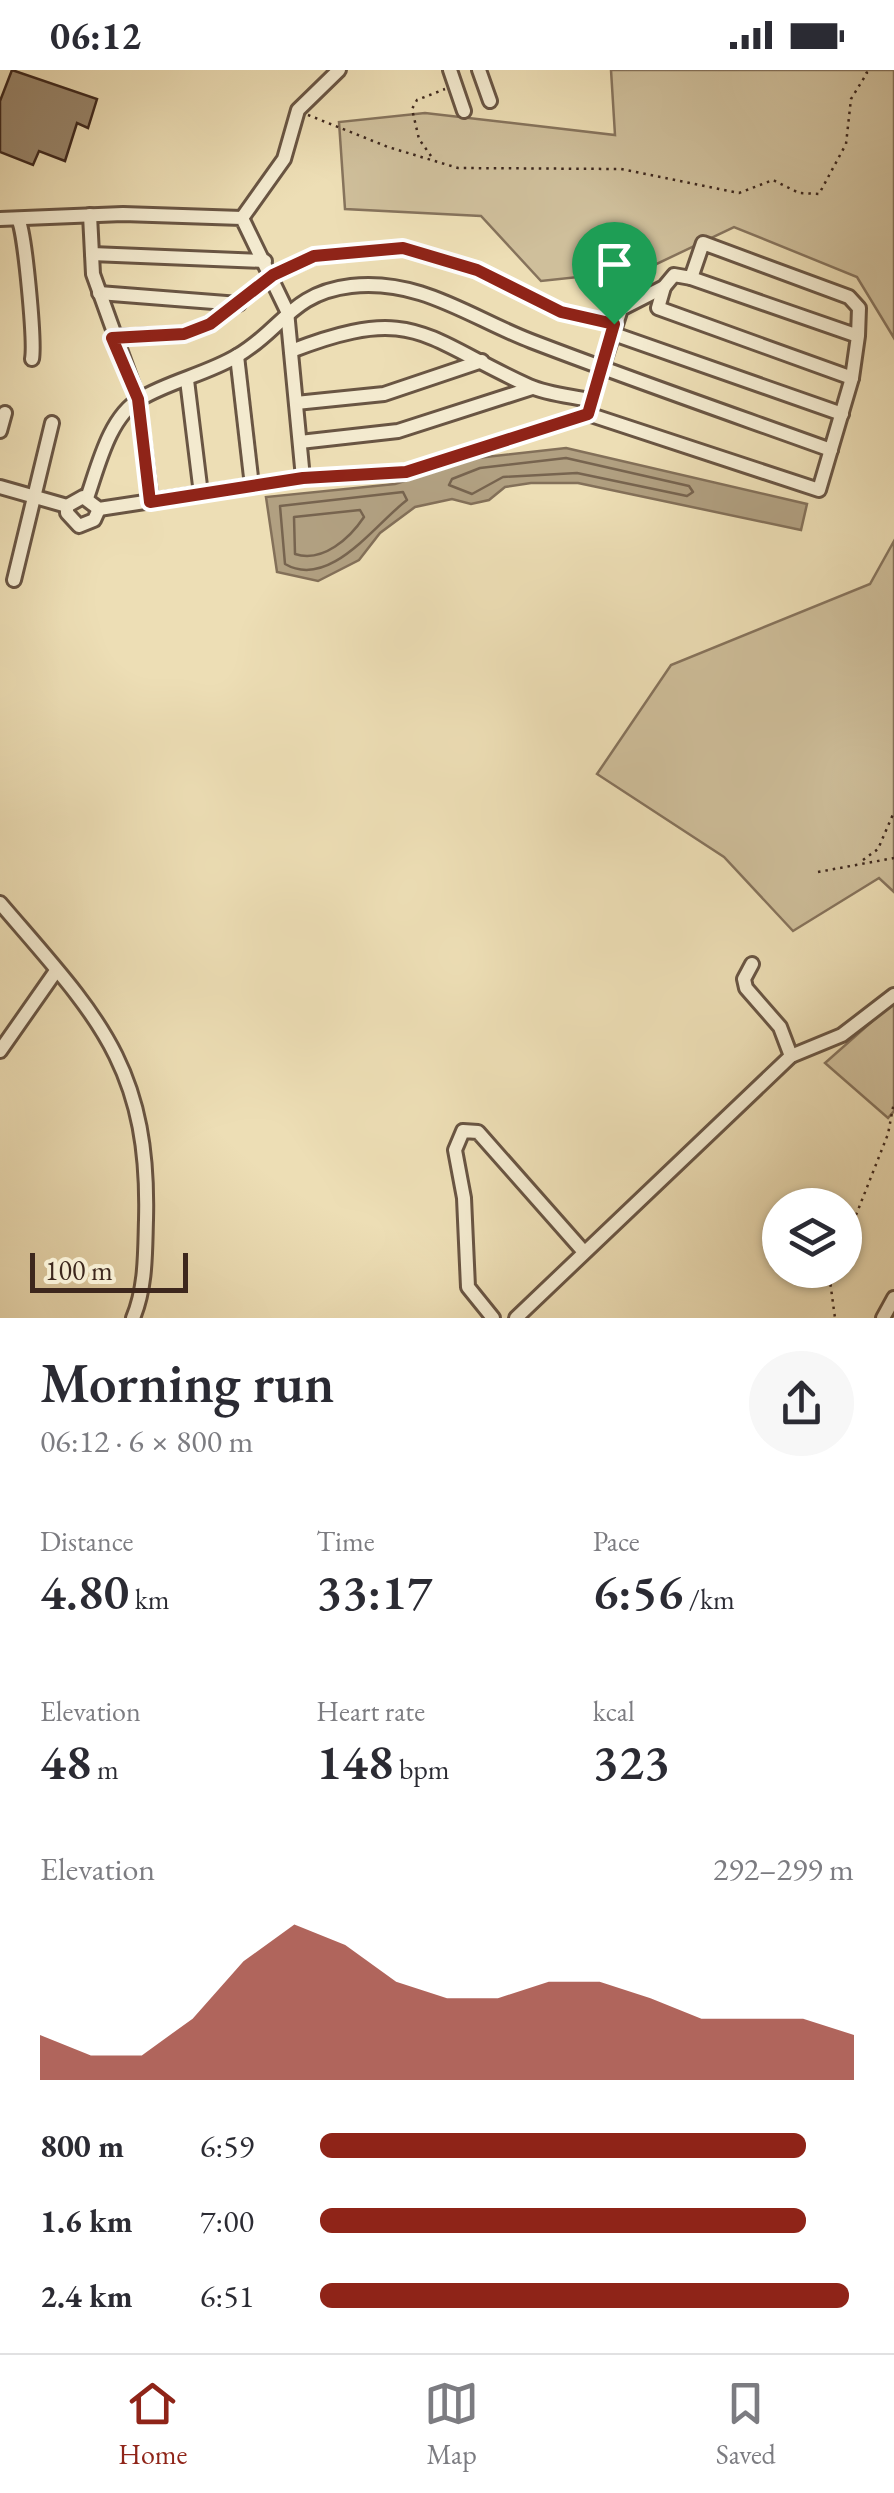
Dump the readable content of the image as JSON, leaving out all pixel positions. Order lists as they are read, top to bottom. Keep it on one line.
{"scale_bar":"100 m","page":{"status":"06:12","scale":"100 m","heading":["Morning run","06:12 · 6 × 800 m"],"stats":[["Distance","4.80 km"],["Time","33:17"],["Pace","6:56 /km"],["Elevation","48 m"],["Heart rate","148 bpm"],["kcal","323"]],"chart":["Elevation","292–299 m"],"list":[{"name":"800 m","note":"6:59"},{"name":"1.6 km","note":"7:00"},{"name":"2.4 km","note":"6:51"}],"tabs":["Home","Map","Saved"]}}
